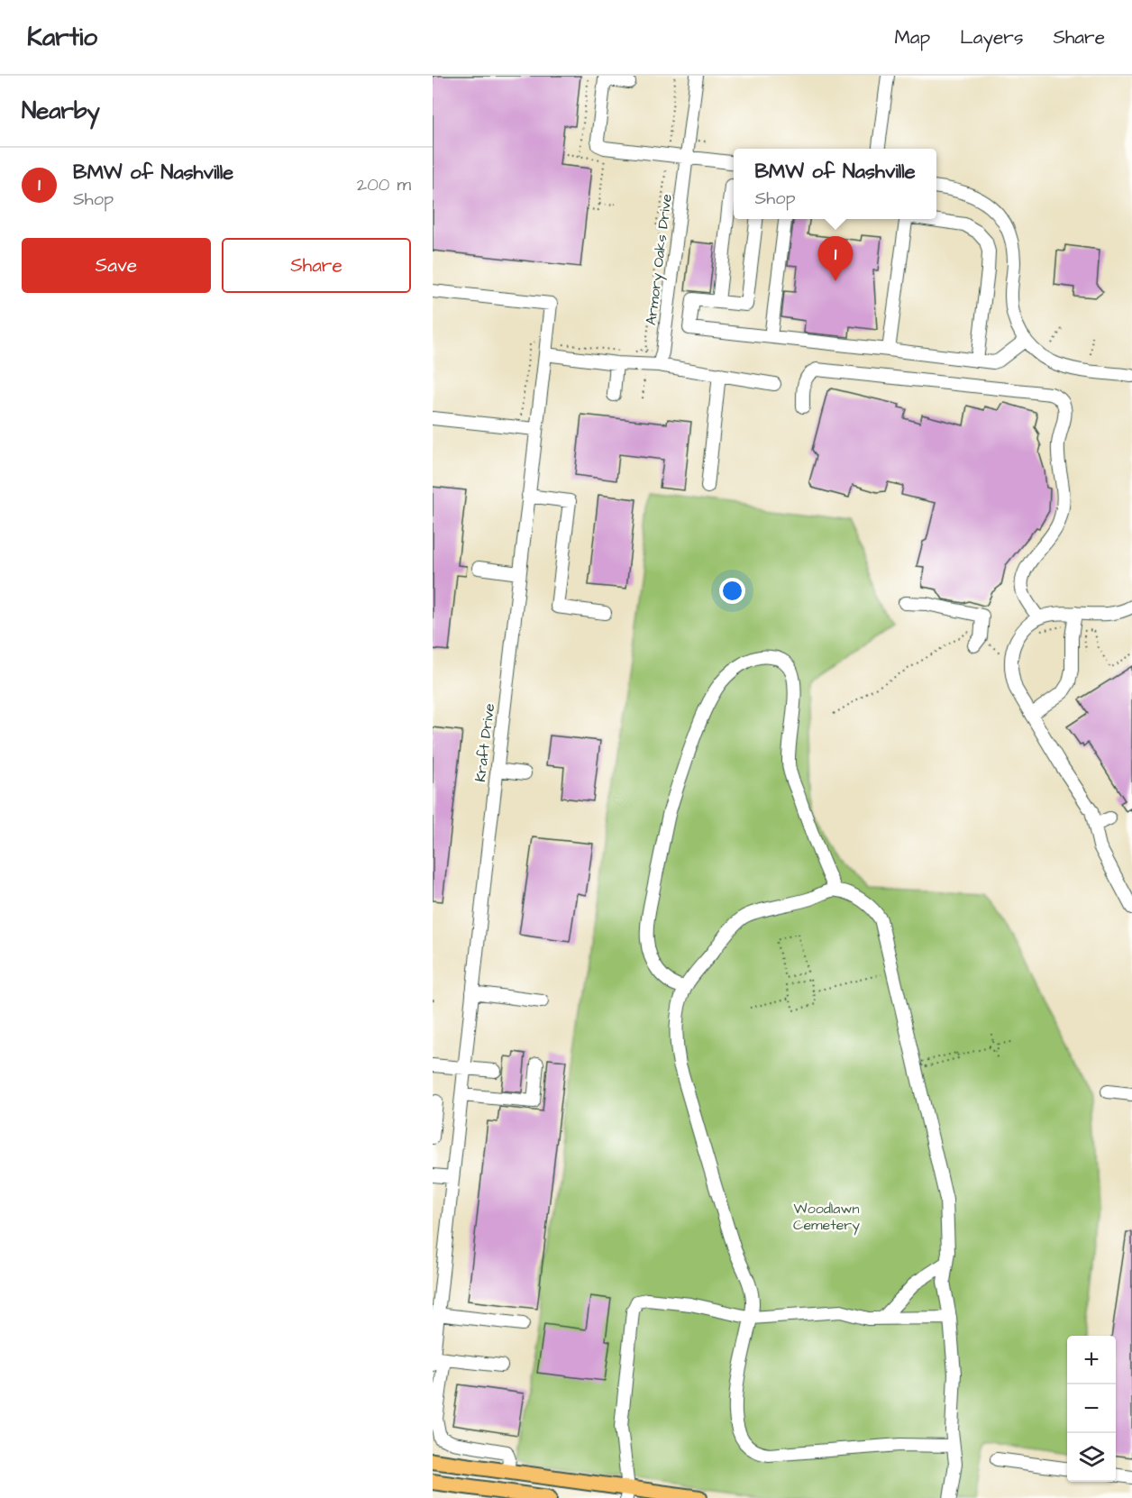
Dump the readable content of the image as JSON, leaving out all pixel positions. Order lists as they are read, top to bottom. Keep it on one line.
{"streets":{"street":["Armory Oaks Drive","Kraft Drive"]},"parks":["Woodlawn Cemetery"],"page":{"header":"Kartio","nav":["Map","Layers","Share"],"heading":"Nearby","list":[{"mark":"1","name":"BMW of Nashville","note":"Shop","value":"200 m"}],"popup":["BMW of Nashville","Shop"],"buttons":["Save","Share"],"pins":"1","map_buttons":["+","−"]}}
